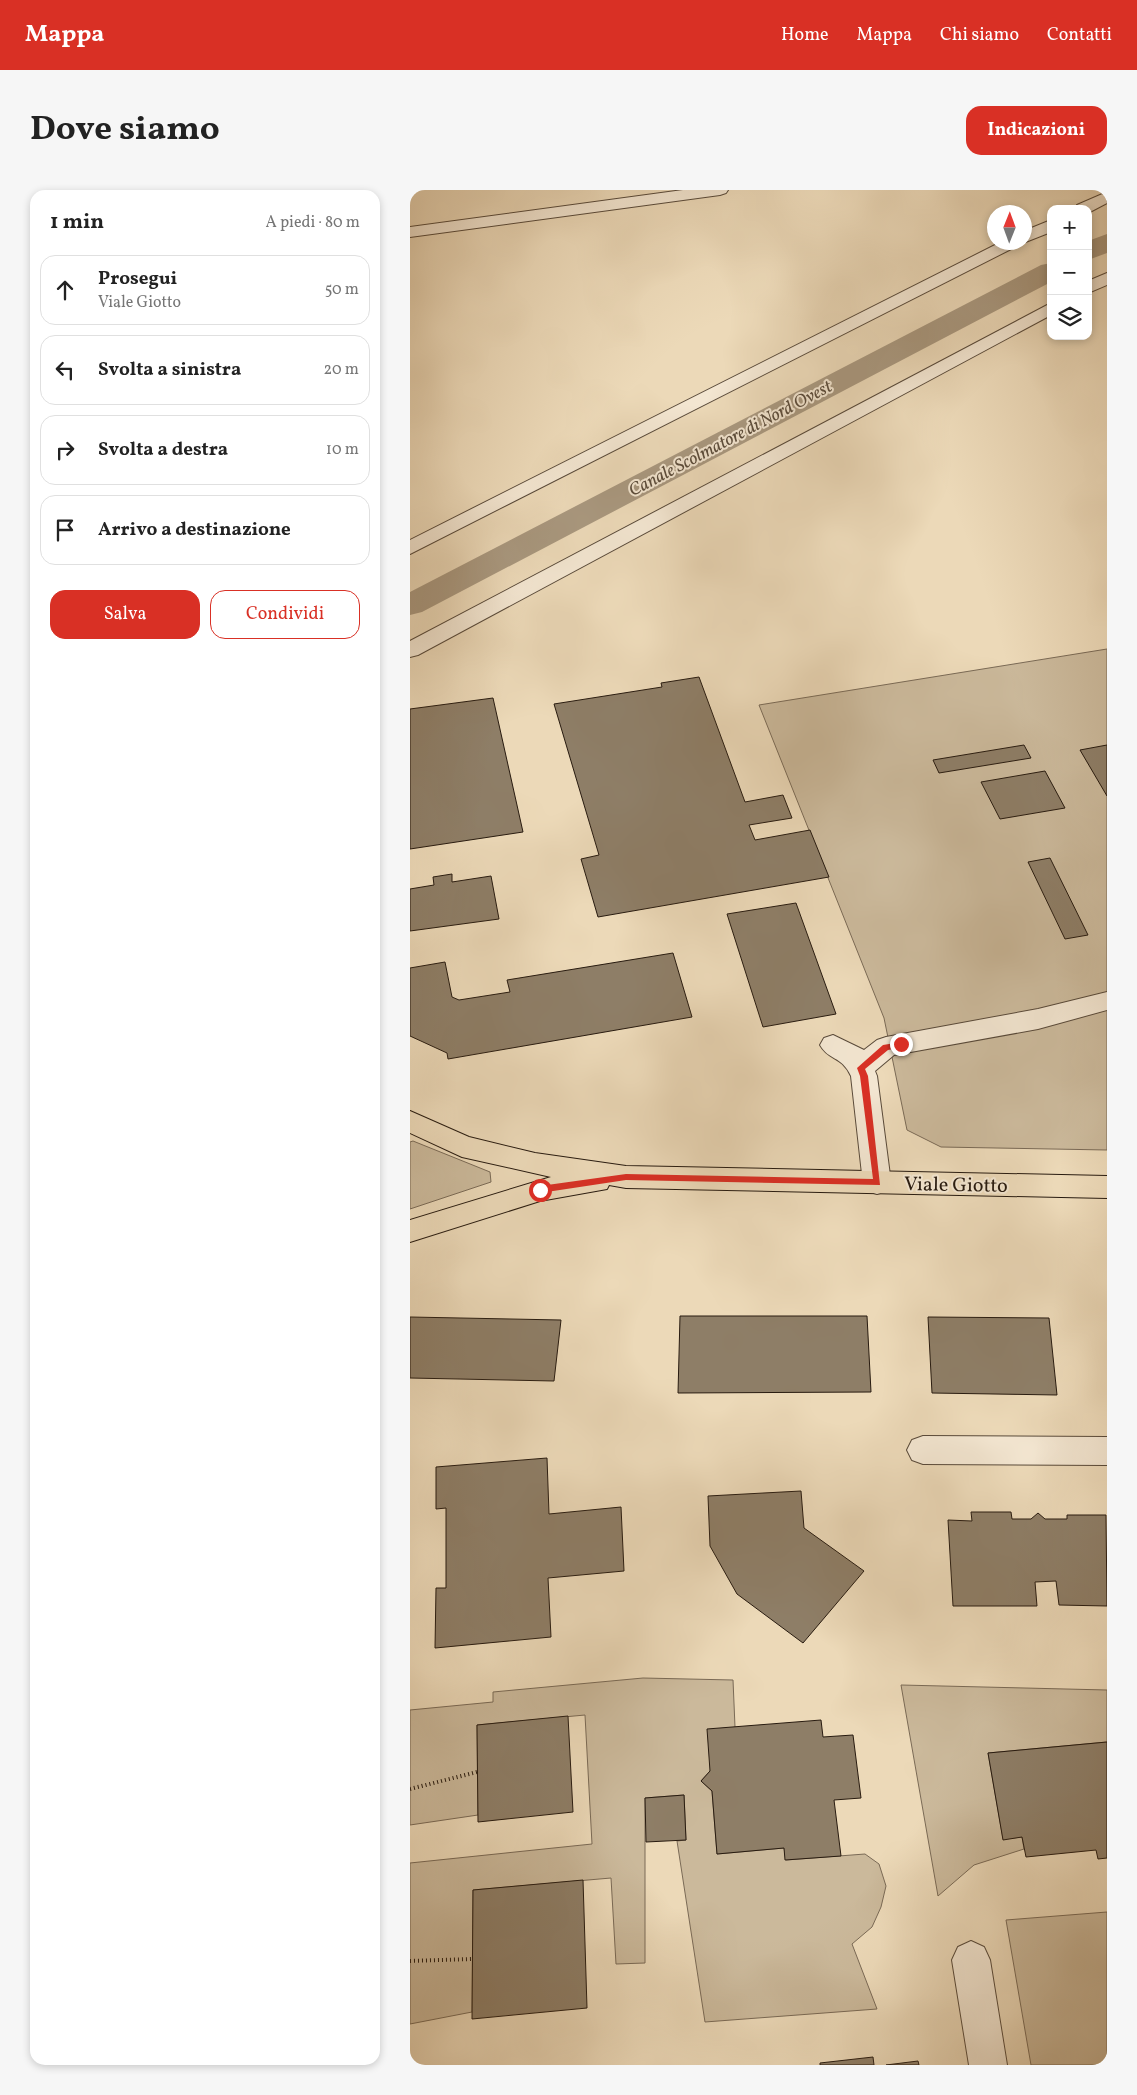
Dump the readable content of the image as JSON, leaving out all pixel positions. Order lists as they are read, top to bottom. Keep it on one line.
{"streets":{"main road":["Viale Giotto"]},"water":["Canale Scolmatore di Nord Ovest"],"north":"top","page":{"header":"Mappa","nav":["Home","Mappa","Chi siamo","Contatti"],"title":"Dove siamo","buttons":["Indicazioni",["Salva","Condividi"]],"heading":["1 min","A piedi · 80 m"],"map_buttons":["+","−"],"list":[["Prosegui","Viale Giotto","50 m"],["Svolta a sinistra","20 m"],["Svolta a destra","10 m"],"Arrivo a destinazione"]}}
